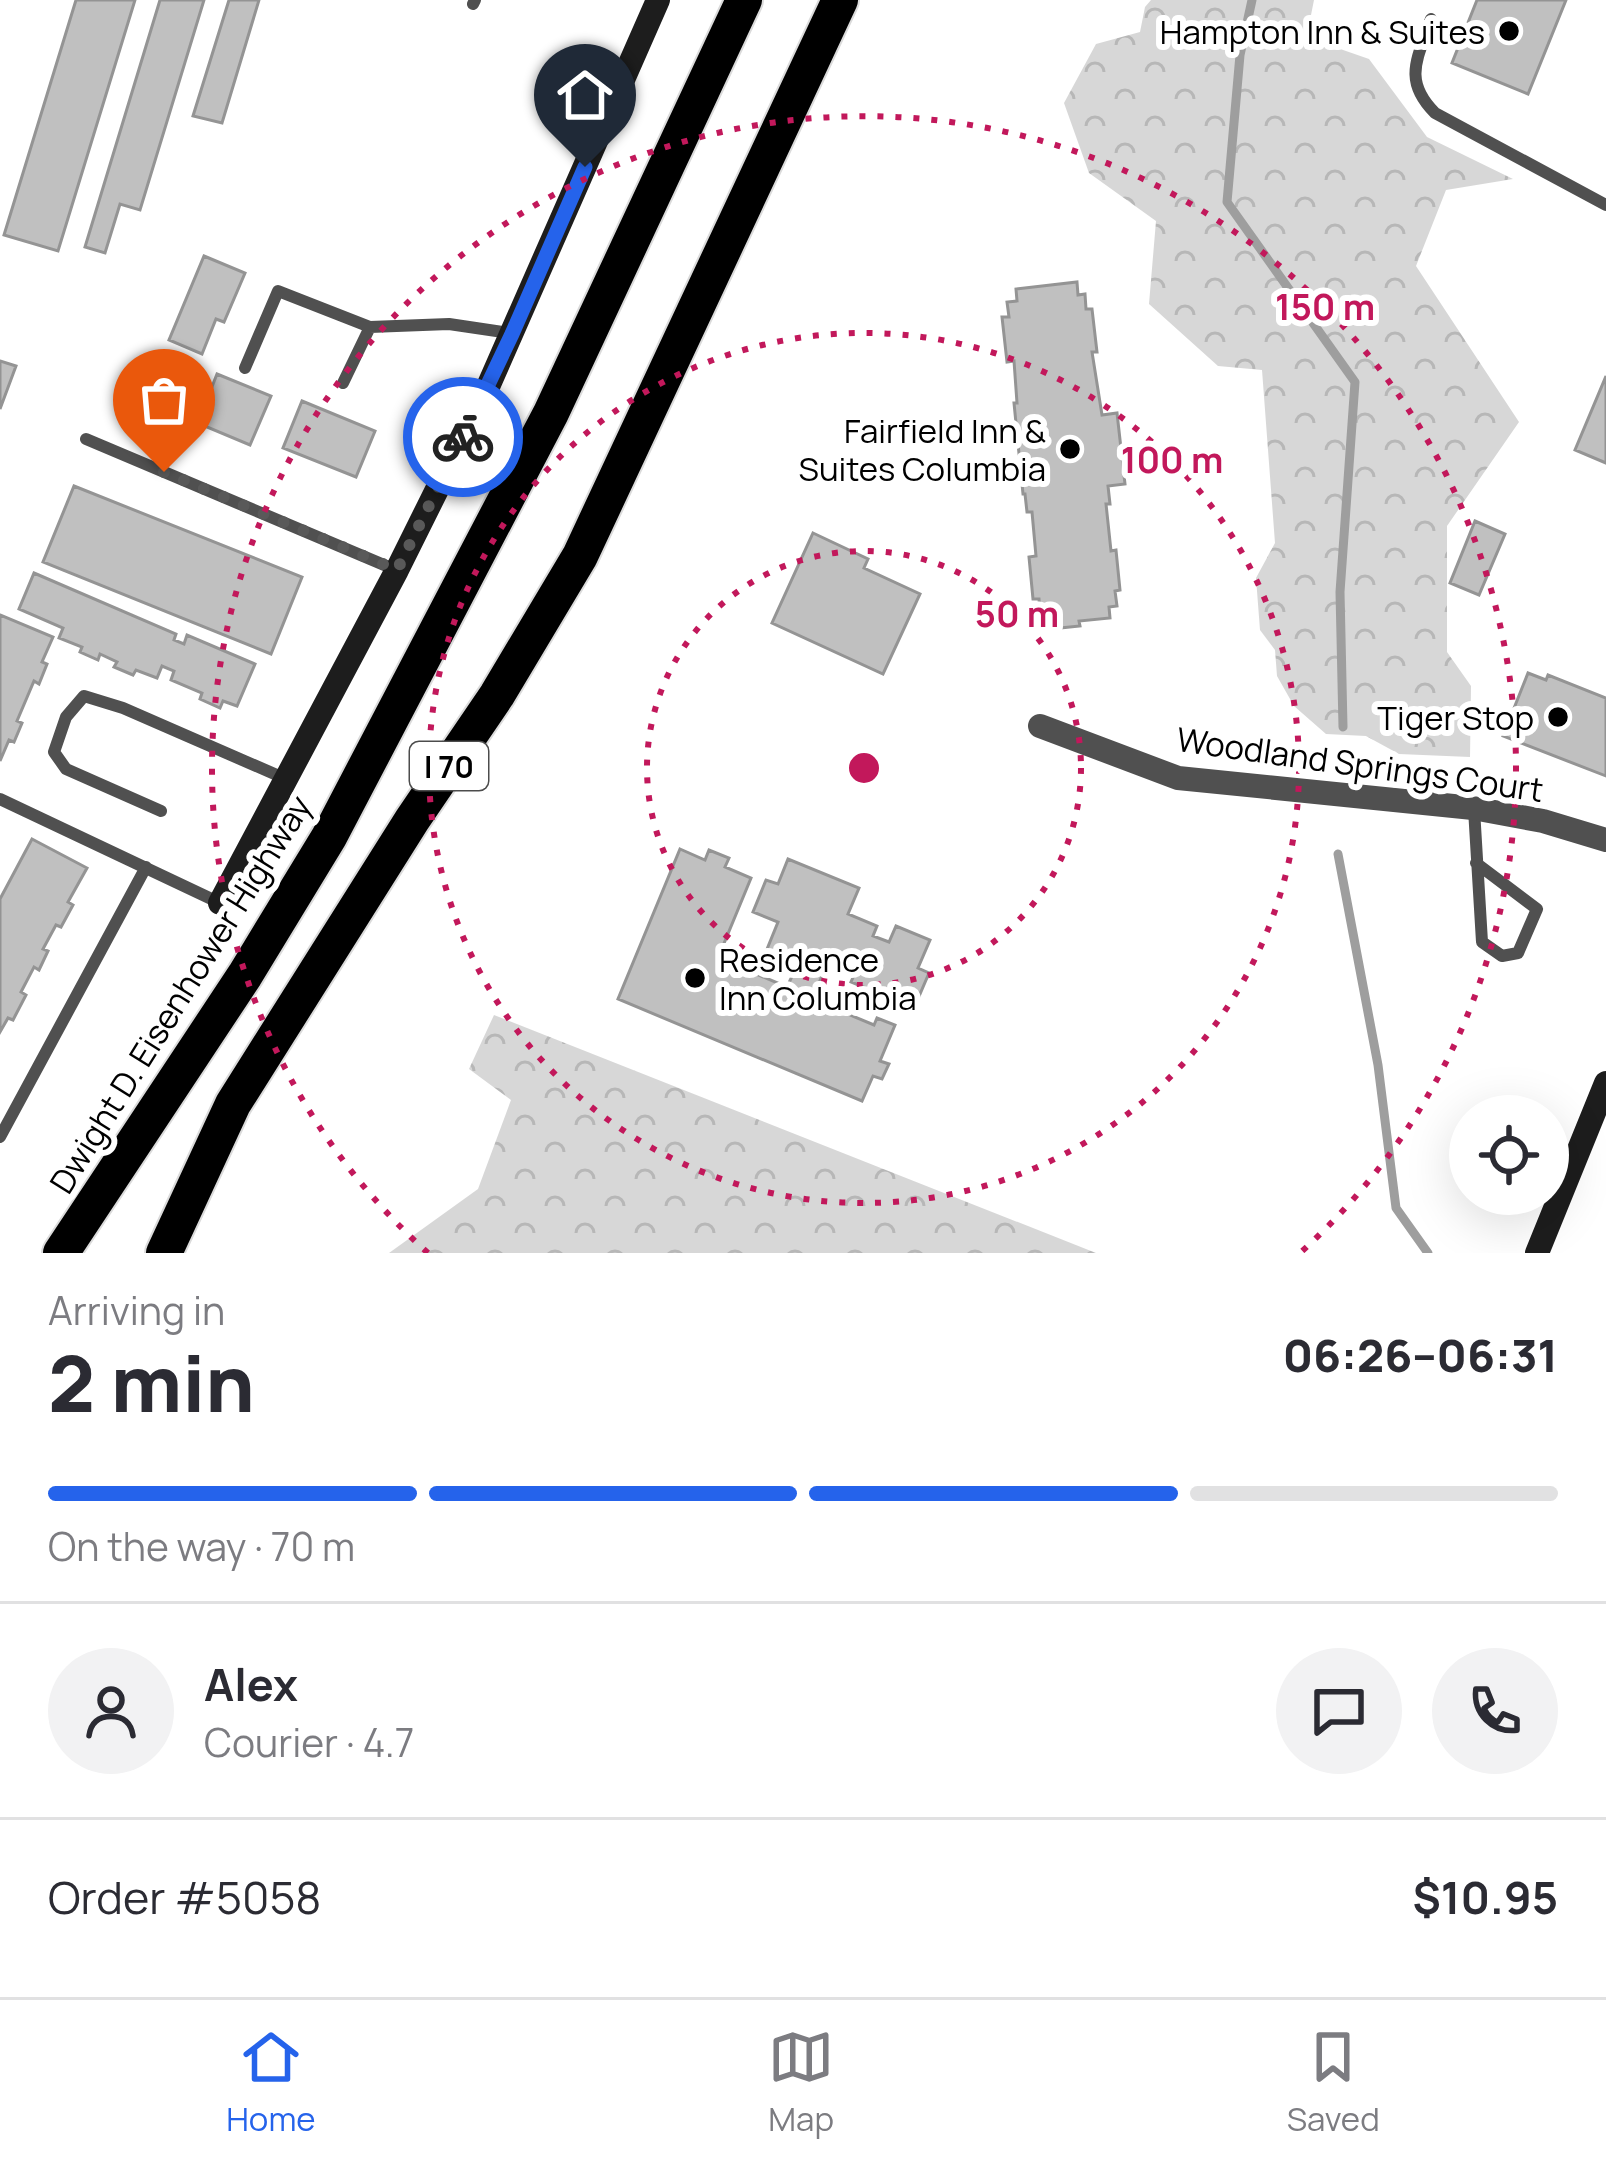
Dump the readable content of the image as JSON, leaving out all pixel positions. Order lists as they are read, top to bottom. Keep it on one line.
{"streets":{"highway":["I 70","Dwight D. Eisenhower Highway"],"street":["Woodland Springs Court"]},"places":["Hampton Inn & Suites","Fairfield Inn & Suites Columbia","Tiger Stop","Residence Inn Columbia"],"page":{"heading":["2 min","Arriving in","06:26–06:31"],"panel":["Alex","Courier · 4.7","Order #5058","$10.95"],"bar":"On the way · 70 m","tabs":["Home","Map","Saved"]},"rings":["150 m","100 m","50 m"]}
